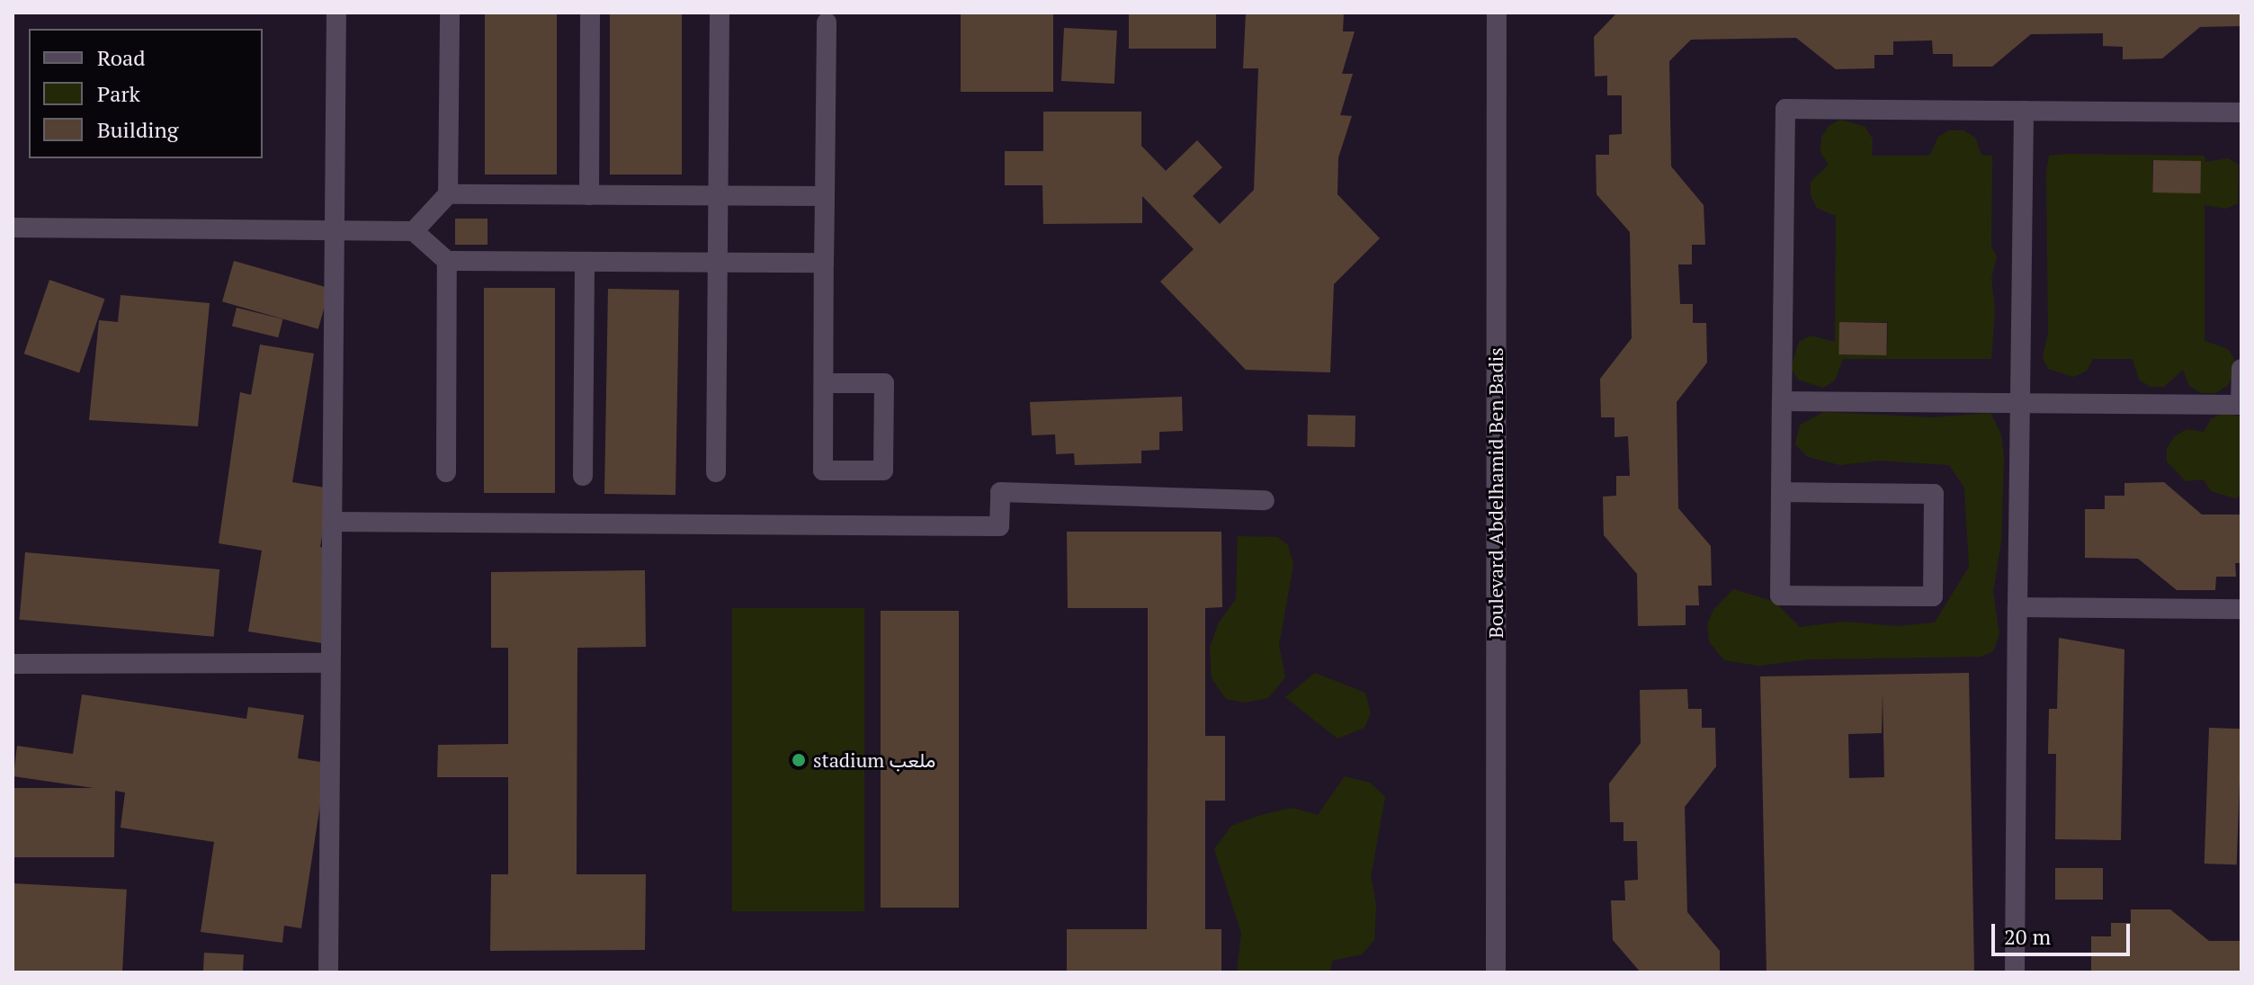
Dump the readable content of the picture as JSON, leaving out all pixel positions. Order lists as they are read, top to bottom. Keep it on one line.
{"streets":{"street":["Boulevard Abdelhamid Ben Badis"]},"places":["stadium ملعب"],"legend":["Road","Park","Building"],"scale_bar":"20 m"}
